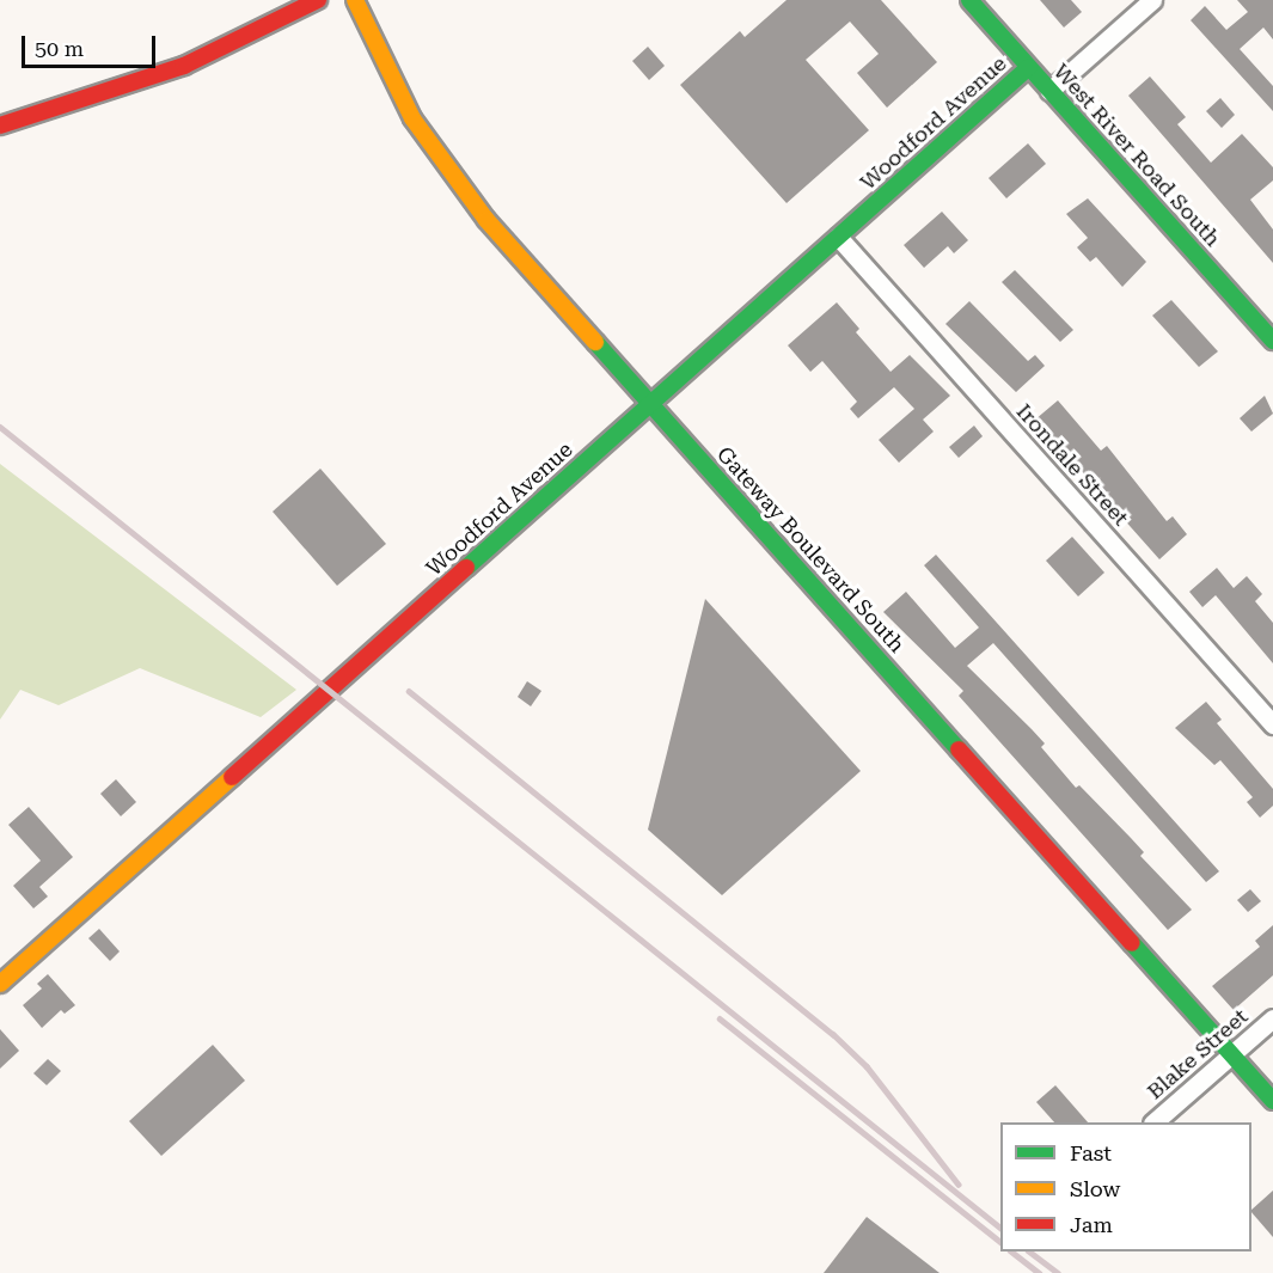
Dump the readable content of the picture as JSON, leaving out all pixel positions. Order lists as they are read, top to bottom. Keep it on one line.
{"streets":{"main road":["Woodford Avenue","West River Road South","Gateway Boulevard South"],"street":["Irondale Street","Blake Street"]},"crossings":[["Woodford Avenue","West River Road South"],["Woodford Avenue","Irondale Street"],["Woodford Avenue","Gateway Boulevard South"],["Gateway Boulevard South","Blake Street"]],"legend":["Fast","Slow","Jam"],"scale_bar":"50 m"}
